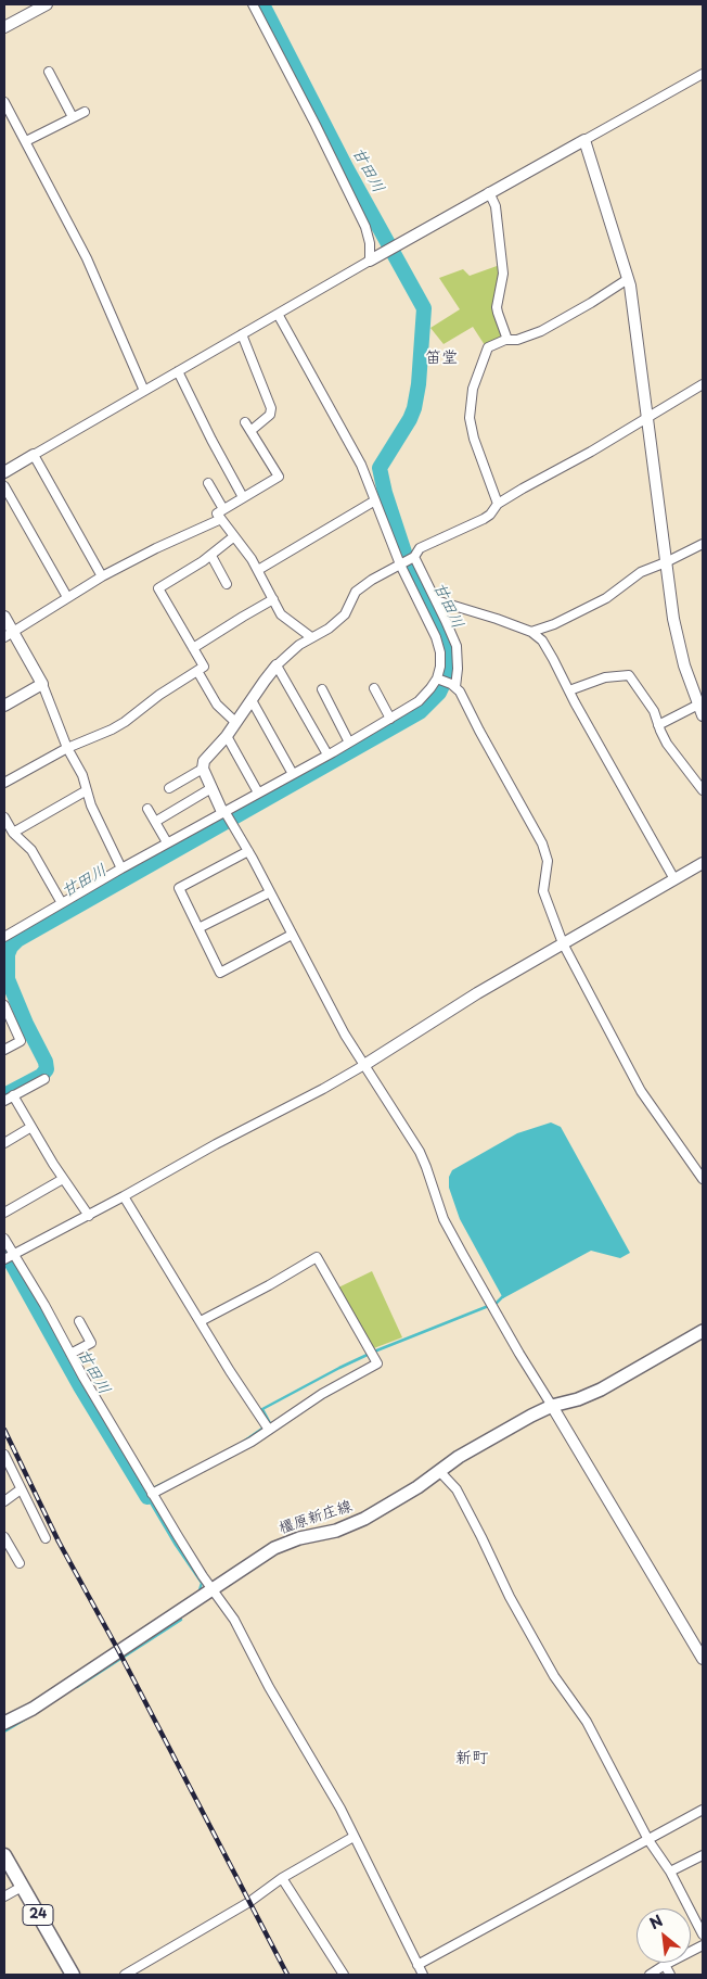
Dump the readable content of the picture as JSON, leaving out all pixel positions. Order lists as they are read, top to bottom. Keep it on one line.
{"streets":{"highway":["24"],"main road":["橿原新庄線"]},"districts":["笛堂","新町"],"water":["甘田川"],"north":"top left"}
